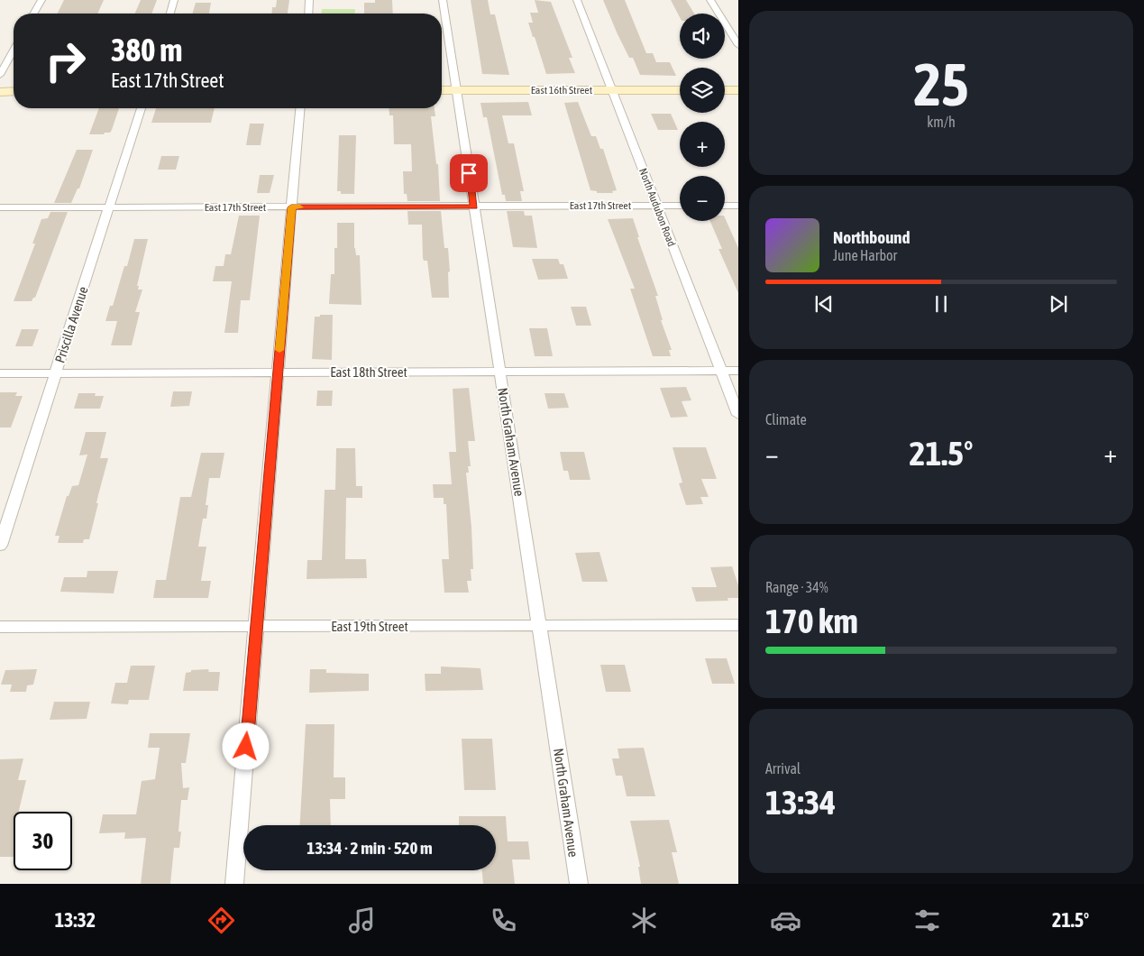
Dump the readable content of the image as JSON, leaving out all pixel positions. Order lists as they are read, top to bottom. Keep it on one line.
{"streets":{"main road":["East 16th Street"],"street":["East 17th Street","North Audubon Road","Priscilla Avenue","East 18th Street","North Graham Avenue","East 19th Street"]},"crossings":[["East 16th Street","North Audubon Road"],["East 16th Street","North Graham Avenue"],["East 17th Street","North Audubon Road"],["East 17th Street","Priscilla Avenue"],["East 17th Street","North Graham Avenue"],["North Audubon Road","East 18th Street"],["Priscilla Avenue","East 18th Street"],["East 18th Street","North Graham Avenue"],["North Graham Avenue","East 19th Street"]],"page":{"tile":[["25","km/h"],"Climate",["Range · 34%","170 km"],["Arrival","13:34"]],"map_buttons":["+","−"],"turn":["380 m","East 17th Street"],"song":["Northbound","June Harbor"],"heat":["−","21.5°","+"],"limit":"30","trip":"13:34 · 2 min · 520 m","tabs":["13:32","21.5°"]}}
